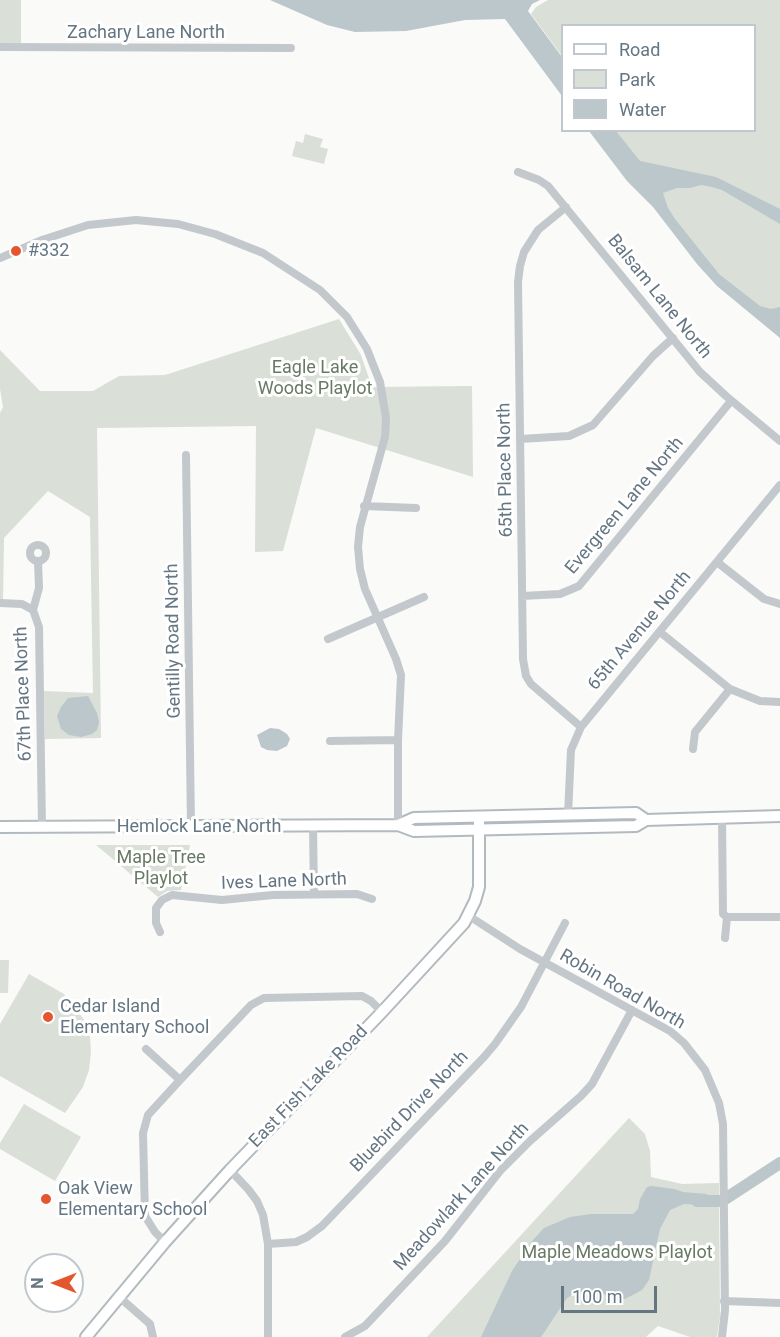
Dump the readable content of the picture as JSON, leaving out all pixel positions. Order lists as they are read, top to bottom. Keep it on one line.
{"streets":{"main road":["Hemlock Lane North","East Fish Lake Road"],"street":["Zachary Lane North","Balsam Lane North","65th Place North","Evergreen Lane North","65th Avenue North","Gentilly Road North","67th Place North","Ives Lane North","Robin Road North","Bluebird Drive North","Meadowlark Lane North"]},"crossings":[["Balsam Lane North","65th Place North"],["Balsam Lane North","Evergreen Lane North"],["65th Place North","Evergreen Lane North"],["65th Place North","65th Avenue North"],["65th Avenue North","Hemlock Lane North"],["Gentilly Road North","Hemlock Lane North"],["67th Place North","Hemlock Lane North"],["Hemlock Lane North","East Fish Lake Road"],["Robin Road North","East Fish Lake Road"],["Robin Road North","Bluebird Drive North"],["Robin Road North","Meadowlark Lane North"]],"parks":["Eagle Lake Woods Playlot","Maple Tree Playlot","Maple Meadows Playlot"],"places":["#332","Cedar Island Elementary School","Oak View Elementary School"],"legend":["Road","Park","Water"],"scale_bar":"100 m","north":"left"}
